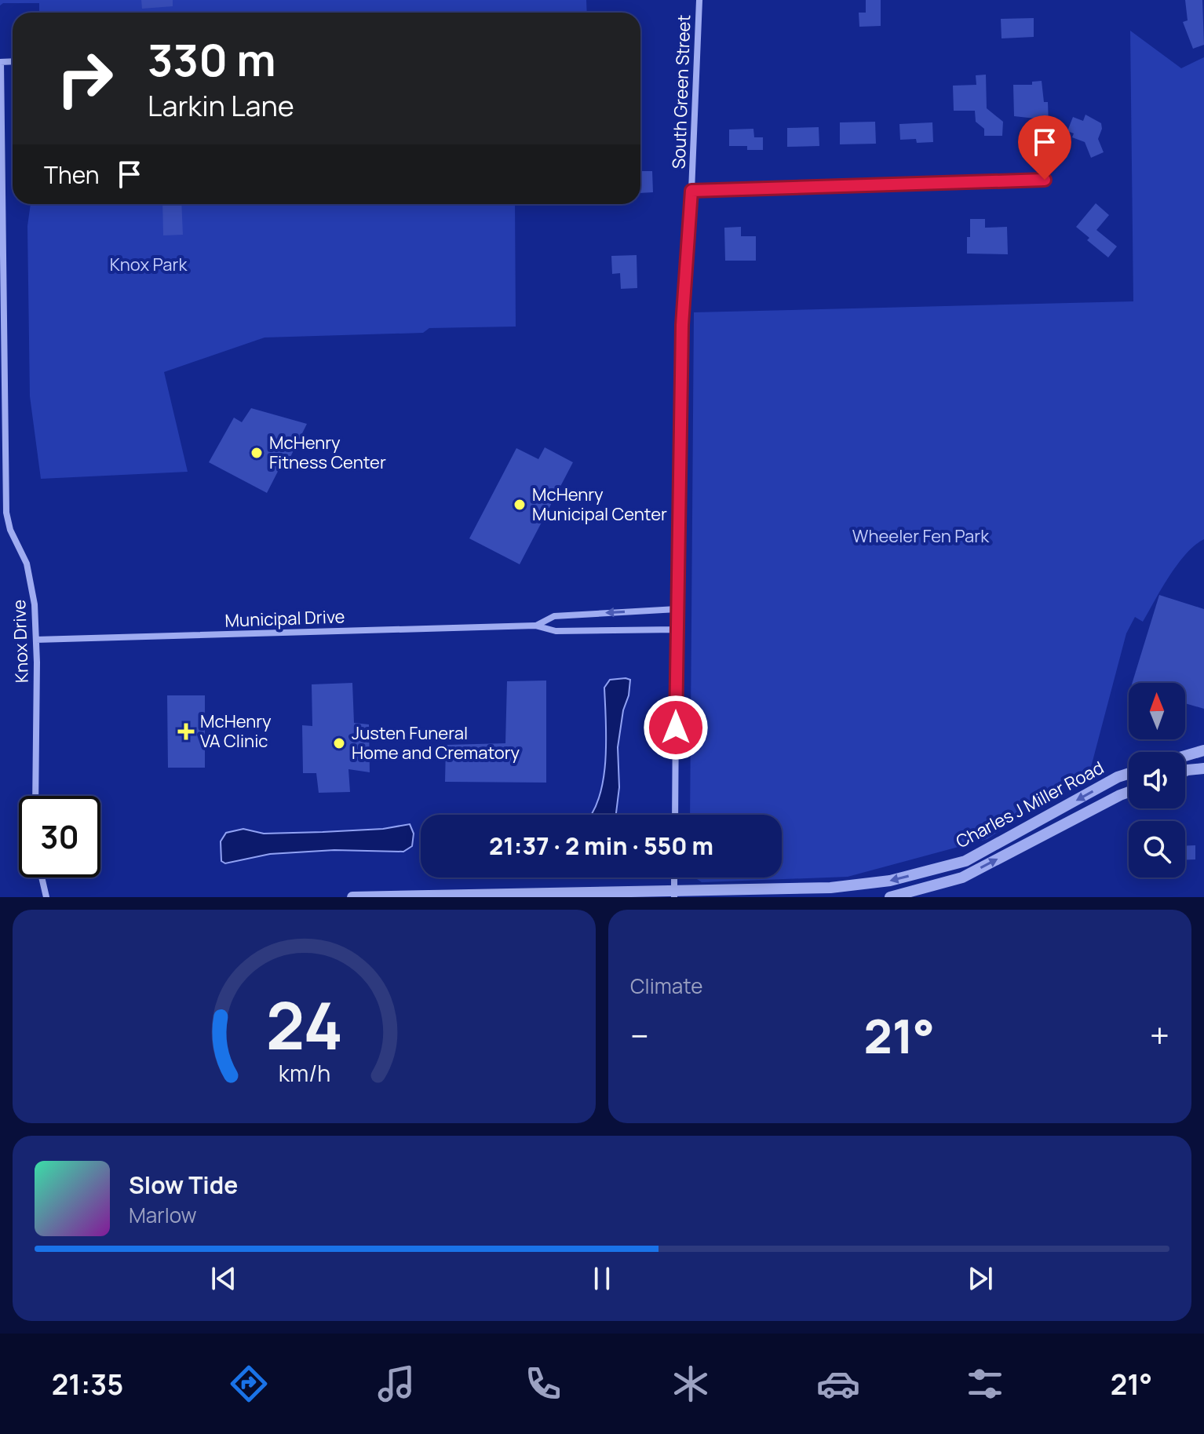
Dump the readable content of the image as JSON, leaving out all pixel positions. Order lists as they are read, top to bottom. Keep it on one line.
{"streets":{"street":["South Green Street","Municipal Drive","Knox Drive","Charles J Miller Road"]},"crossings":[["South Green Street","Municipal Drive"],["Municipal Drive","Knox Drive"]],"parks":["Knox Park","Wheeler Fen Park"],"places":{"other":["McHenry Fitness Center","McHenry Municipal Center","Justen Funeral Home and Crematory"],"health":["McHenry VA Clinic"]},"north":"top","page":{"turn":["330 m","Larkin Lane"],"then":"Then","limit":"30","trip":"21:37 · 2 min · 550 m","tile":"Climate","heat":["−","21°","+"],"song":["Slow Tide","Marlow"],"tabs":["21:35","21°"],"gauge":["24","km/h"]}}
